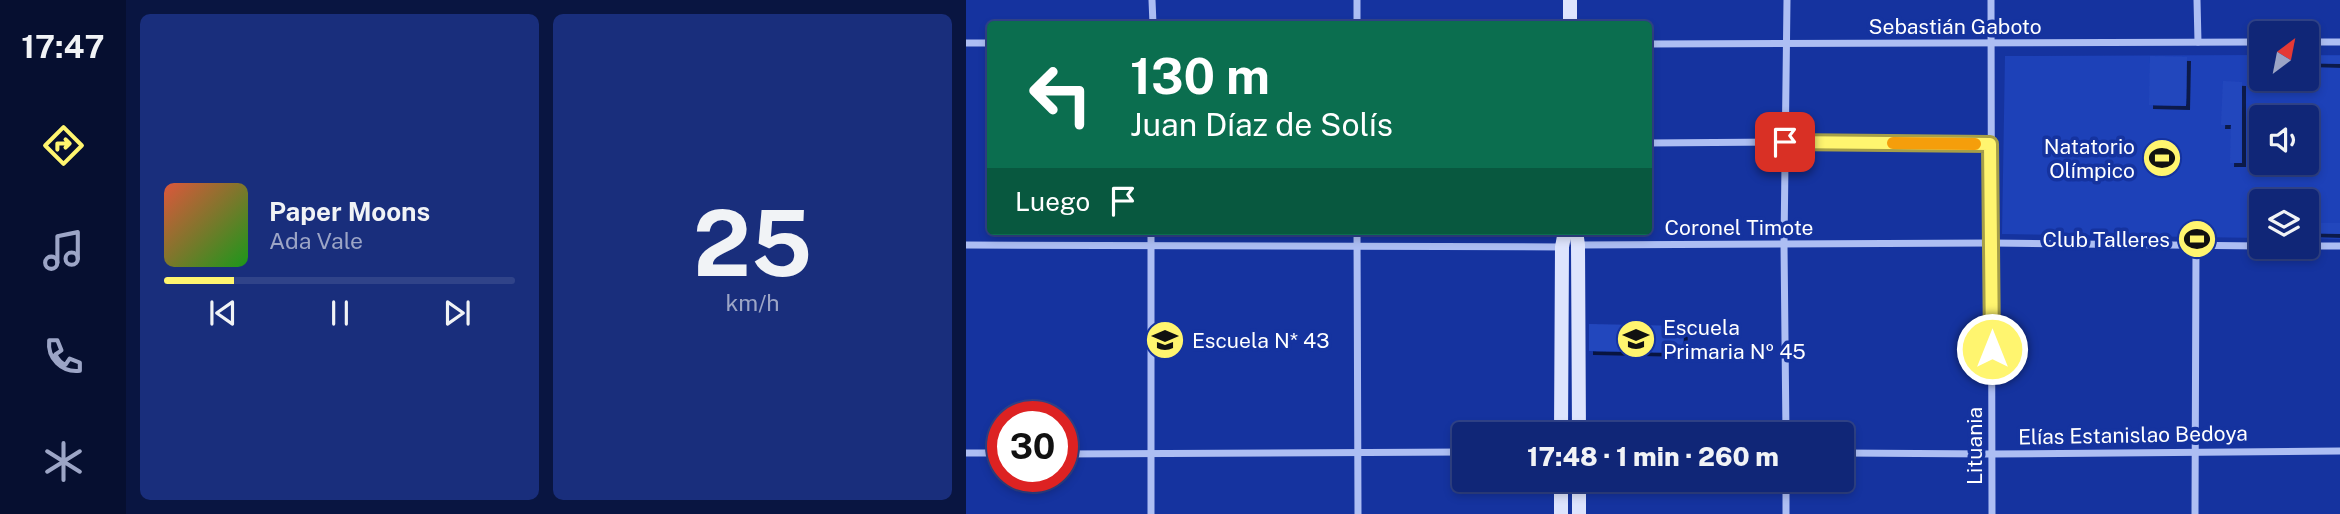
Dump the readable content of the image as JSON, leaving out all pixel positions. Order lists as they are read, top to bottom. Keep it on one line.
{"streets":{"street":["Sebastián Gaboto","Coronel Timote","Elías Estanislao Bedoya","Lituania"]},"crossings":[["Sebastián Gaboto","Lituania"],["Coronel Timote","Lituania"],["Elías Estanislao Bedoya","Lituania"]],"places":{"sports":["Natatorio Olímpico","Club Talleres"],"school or university":["Escuela Primaria Nº 45","Escuela N* 43"]},"north":"top right","page":{"tabs":"17:47","tile":["25","km/h"],"turn":["130 m","Juan Díaz de Solís"],"then":"Luego","song":["Paper Moons","Ada Vale"],"limit":"30","trip":"17:48 · 1 min · 260 m"}}
